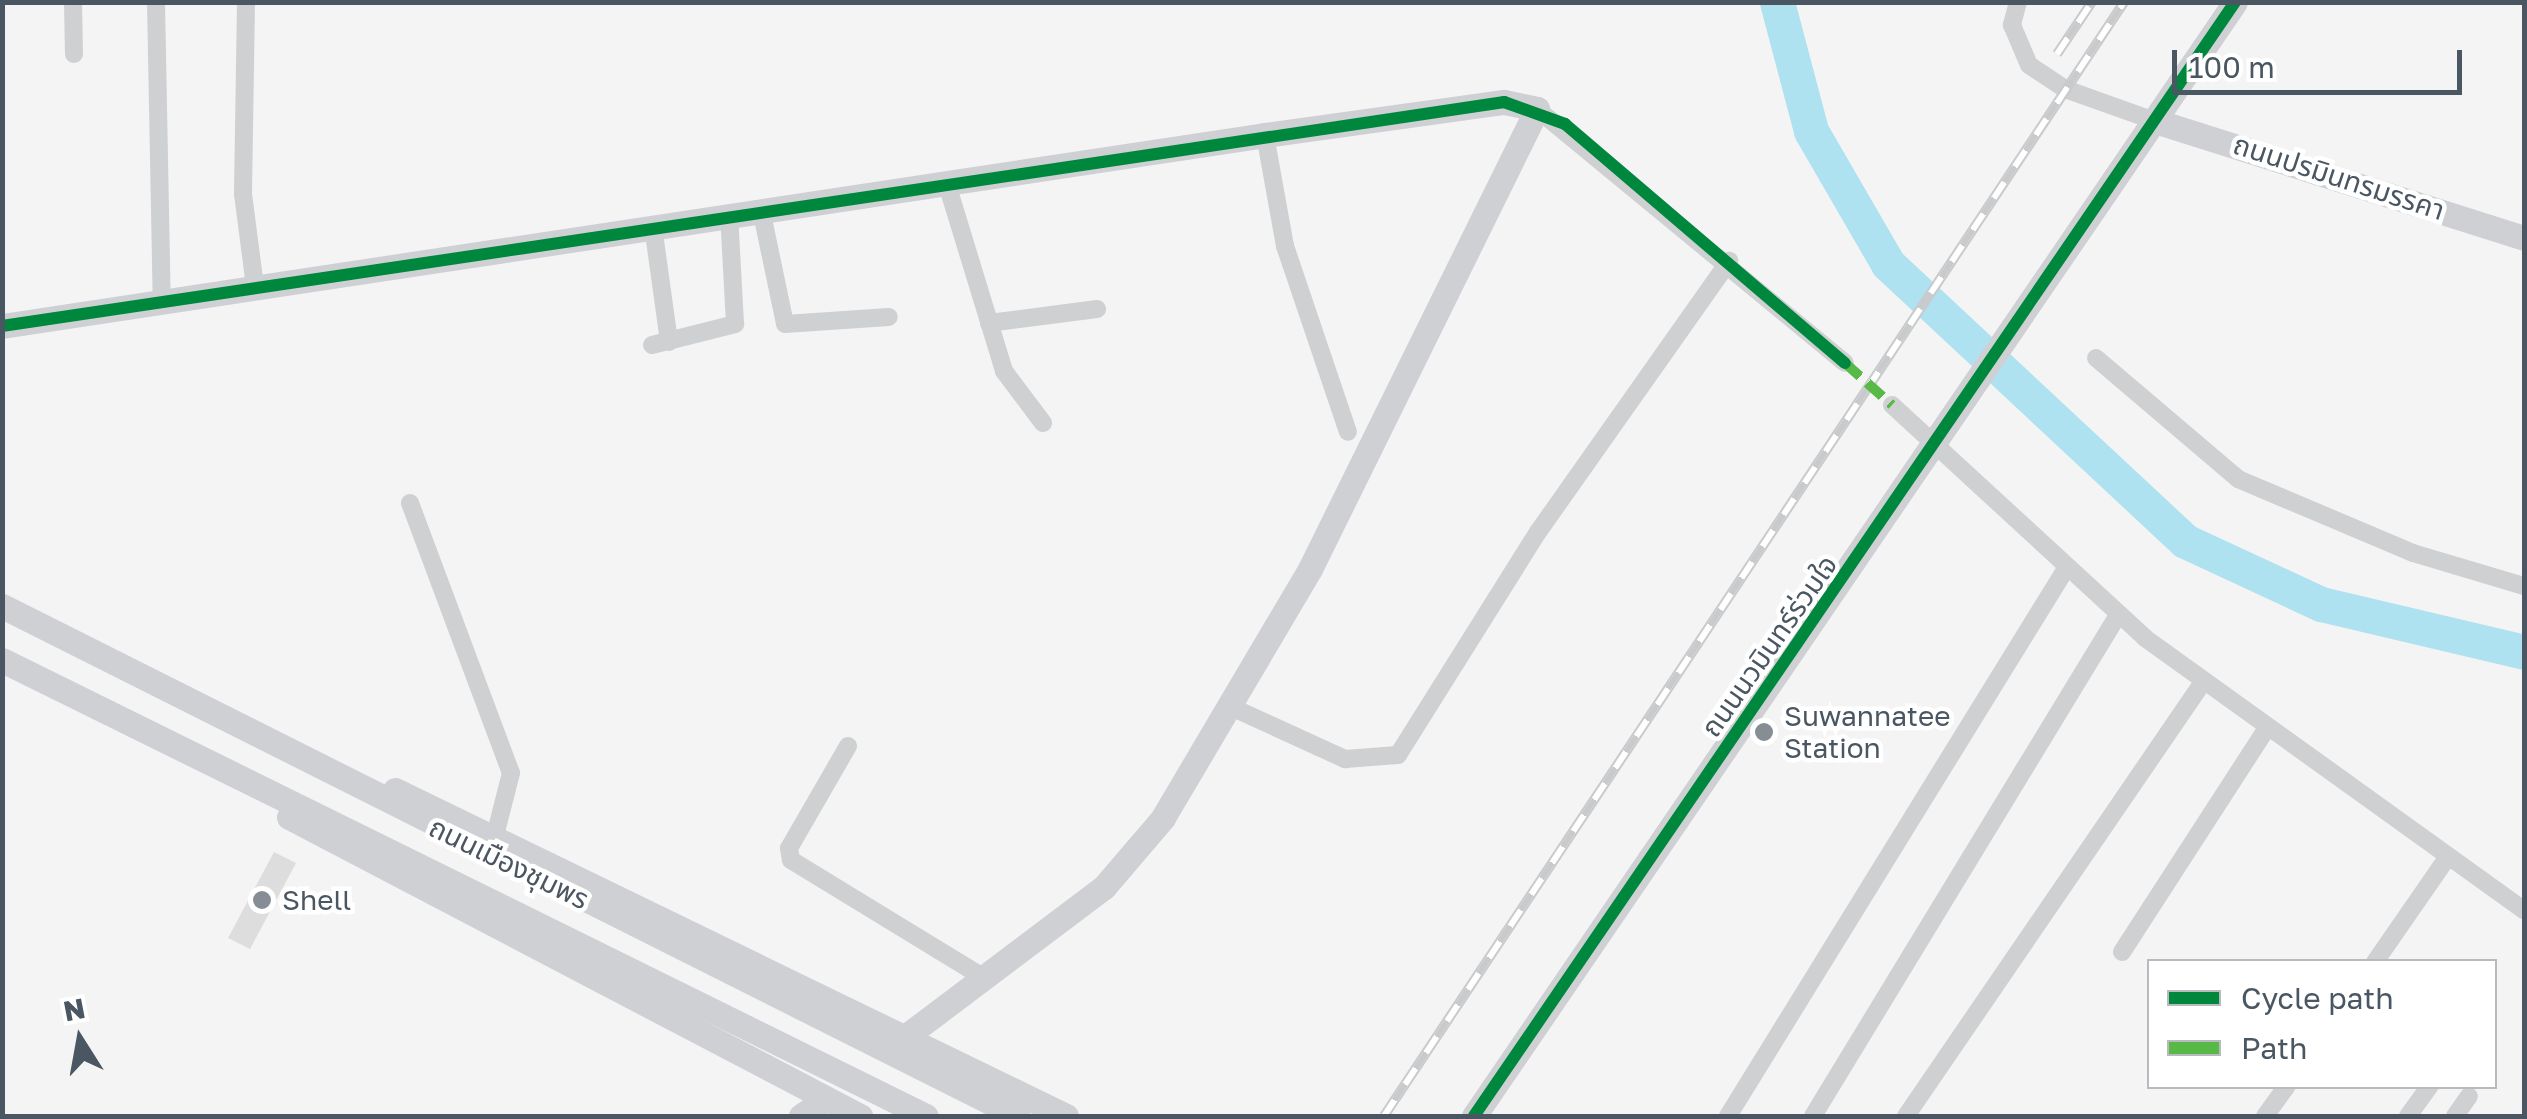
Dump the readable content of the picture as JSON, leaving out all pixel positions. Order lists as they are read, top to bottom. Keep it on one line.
{"streets":{"street":["ถนนปรมินทรมรรคา","ถนนนวมินทร์ร่วมใจ","ถนนเมืองชุมพร"]},"crossings":[["ถนนปรมินทรมรรคา","ถนนนวมินทร์ร่วมใจ"]],"places":["Suwannatee Station","Shell"],"legend":["Cycle path","Path"],"scale_bar":"100 m","north":"top"}
